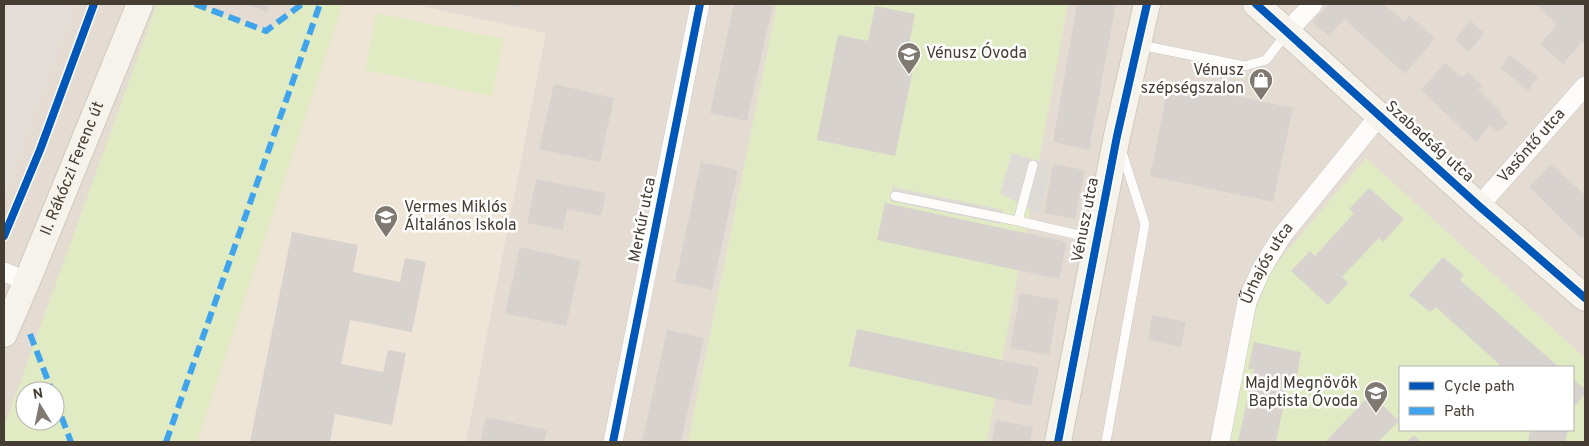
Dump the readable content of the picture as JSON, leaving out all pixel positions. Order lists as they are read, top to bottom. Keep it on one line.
{"streets":{"street":["Szabadság utca","Vasöntő utca","II. Rákóczi Ferenc út","Merkúr utca","Vénusz utca","Űrhajós utca"]},"crossings":[["Szabadság utca","Vasöntő utca"],["Szabadság utca","Űrhajós utca"]],"places":{"school or university":["Vénusz Óvoda","Vermes Miklós Általános Iskola","Majd Megnövök Baptista Óvoda"],"shop":["Vénusz szépségszalon"]},"legend":["Cycle path","Path"],"north":"top"}
